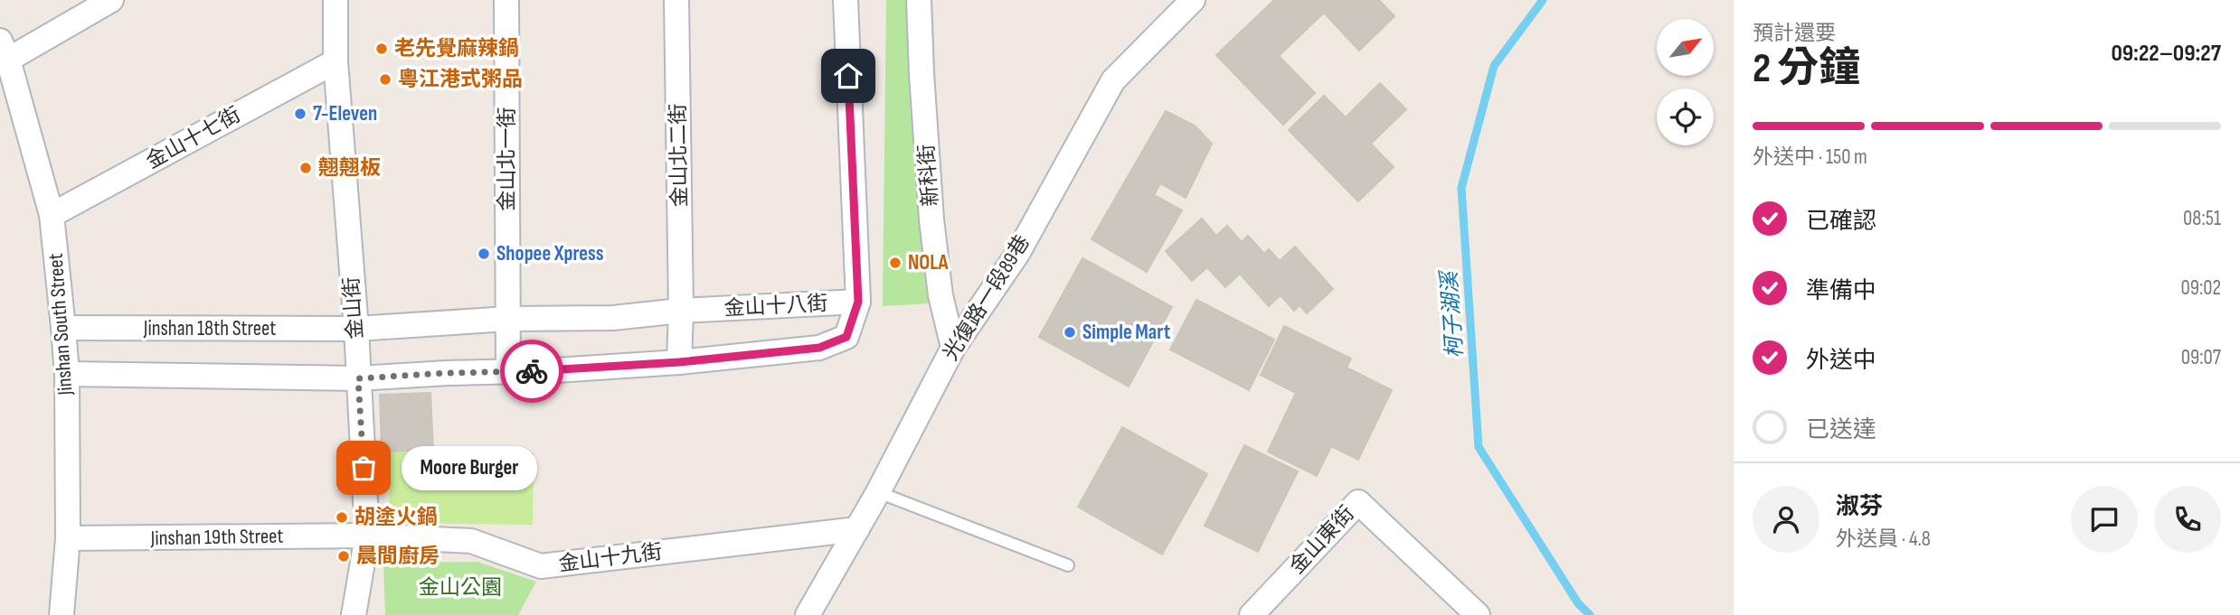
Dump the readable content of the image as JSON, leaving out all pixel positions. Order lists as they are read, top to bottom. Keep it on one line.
{"streets":{"street":["金山十七街","金山北二街","金山北一街","新科街","光復路一段89巷","金山十八街","金山街","Jinshan South Street","Jinshan 18th Street","Jinshan 19th Street","金山東街","金山十九街"]},"crossings":[["金山十七街","金山街"],["金山十七街","Jinshan South Street"],["金山北二街","金山十八街"],["金山北一街","金山十八街"],["新科街","光復路一段89巷"],["光復路一段89巷","金山十九街"],["金山十八街","金山街"],["金山十八街","Jinshan 18th Street"],["金山街","Jinshan 18th Street"],["金山街","Jinshan 19th Street"],["金山街","金山十九街"],["Jinshan South Street","Jinshan 18th Street"],["Jinshan South Street","Jinshan 19th Street"],["Jinshan 19th Street","金山十九街"]],"water":["柯子湖溪"],"parks":["金山公園"],"places":["老先覺麻辣鍋","粵江港式粥品","7-Eleven","翹翹板","Shopee Xpress","NOLA","Simple Mart","Moore Burger","胡塗火鍋","晨間廚房"],"north":"top right","page":{"heading":["2 分鐘","預計還要","09:22–09:27"],"panel":["淑芬","外送員 · 4.8"],"bar":"外送中 · 150 m","list":[["已確認","08:51"],["準備中","09:02"],["外送中","09:07"],"已送達"],"bubble":"Moore Burger"}}
